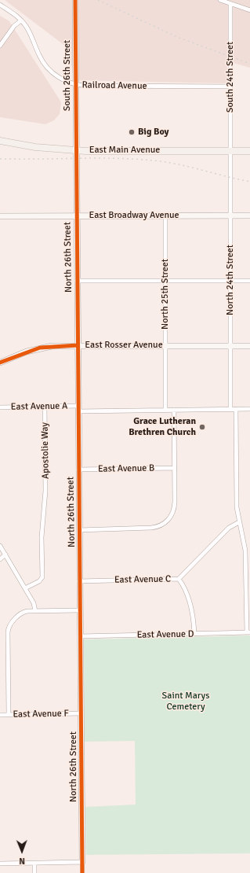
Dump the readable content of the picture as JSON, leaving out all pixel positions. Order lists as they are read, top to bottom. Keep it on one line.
{"streets":{"main road":["East Main Avenue"],"street":["South 26th Street","South 24th Street","Railroad Avenue","East Broadway Avenue","North 26th Street","North 24th Street","North 25th Street","East Rosser Avenue","East Avenue A","Apostolie Way","East Avenue B","East Avenue C","East Avenue D","East Avenue F"]},"crossings":[["South 26th Street","Railroad Avenue"],["South 26th Street","East Main Avenue"],["South 26th Street","North 26th Street"],["South 24th Street","Railroad Avenue"],["South 24th Street","East Main Avenue"],["South 24th Street","North 24th Street"],["East Main Avenue","North 26th Street"],["East Main Avenue","North 24th Street"],["East Broadway Avenue","North 26th Street"],["East Broadway Avenue","North 24th Street"],["East Broadway Avenue","North 25th Street"],["North 26th Street","East Rosser Avenue"],["North 26th Street","East Avenue A"],["North 26th Street","East Avenue B"],["North 26th Street","East Avenue C"],["North 26th Street","East Avenue D"],["North 26th Street","East Avenue F"],["North 24th Street","East Rosser Avenue"],["North 24th Street","East Avenue A"],["North 25th Street","East Rosser Avenue"],["North 25th Street","East Avenue A"],["East Avenue A","Apostolie Way"]],"parks":["Saint Marys Cemetery"],"places":["Big Boy","Grace Lutheran Brethren Church"],"north":"bottom"}
